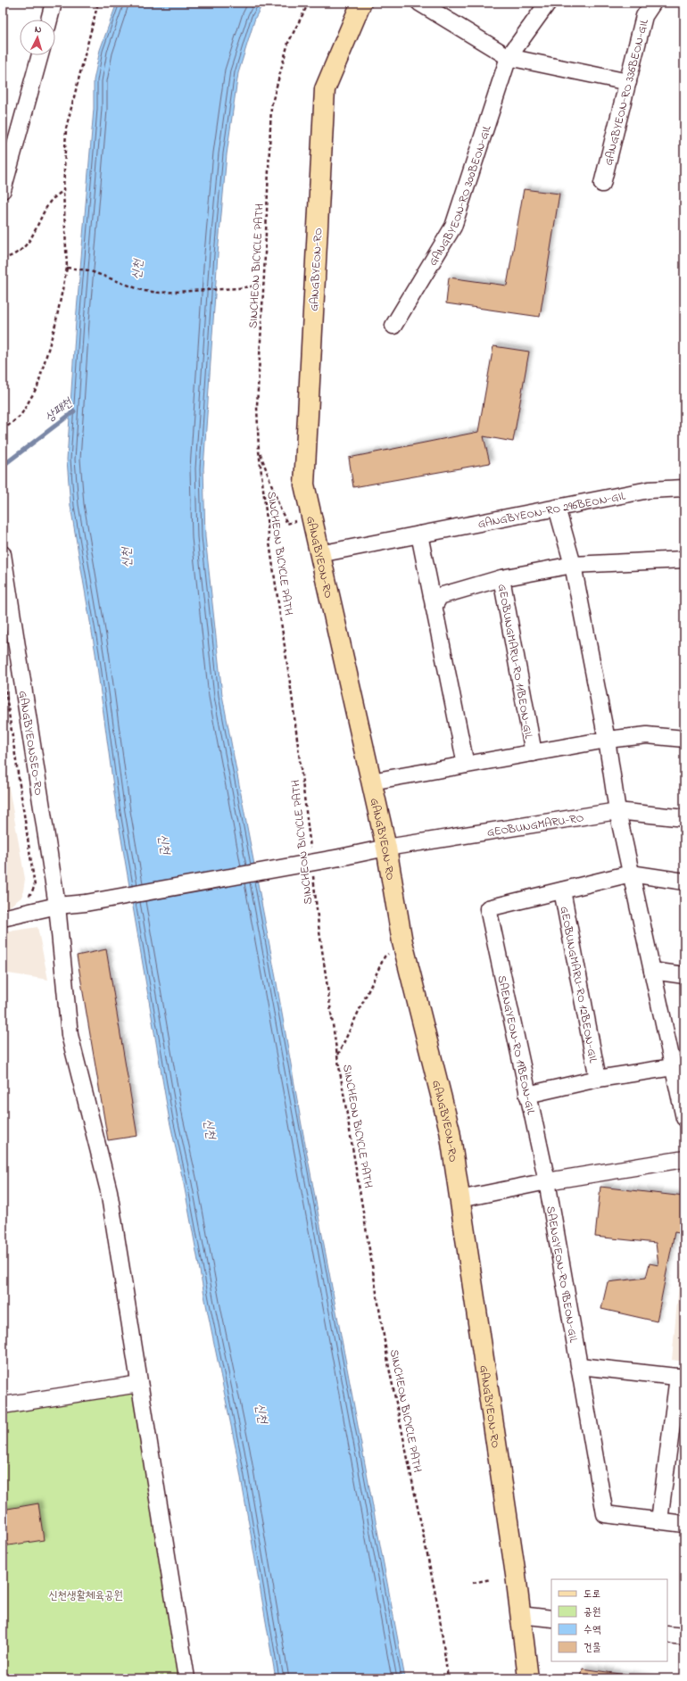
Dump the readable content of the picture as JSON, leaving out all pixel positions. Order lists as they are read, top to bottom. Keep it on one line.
{"streets":{"main road":["GANGBYEON-RO"],"street":["GANGBYEON-RO 336BEON-GIL","GANGBYEON-RO 300BEON-GIL","GANGBYEON-RO 296BEON-GIL","GEOBUNGMARU-RO 11BEON-GIL","GANGBYEONSEO-RO","GEOBUNGMARU-RO","GEOBUNGMARU-RO 12BEON-GIL","SAENGYEON-RO 19BEON-GIL","SAENGYEON-RO 9BEON-GIL"],"path":["SINCHEON BICYCLE PATH"]},"crossings":[["GANGBYEON-RO","GANGBYEON-RO 296BEON-GIL"],["GANGBYEON-RO","GEOBUNGMARU-RO 11BEON-GIL"],["GANGBYEON-RO","GEOBUNGMARU-RO"],["GANGBYEONSEO-RO","GEOBUNGMARU-RO"],["GEOBUNGMARU-RO 12BEON-GIL","SAENGYEON-RO 19BEON-GIL"],["SAENGYEON-RO 19BEON-GIL","SAENGYEON-RO 9BEON-GIL"]],"water":["신천","상패천"],"parks":["신천생활체육공원"],"legend":["도로","공원","수역","건물"],"north":"top"}
